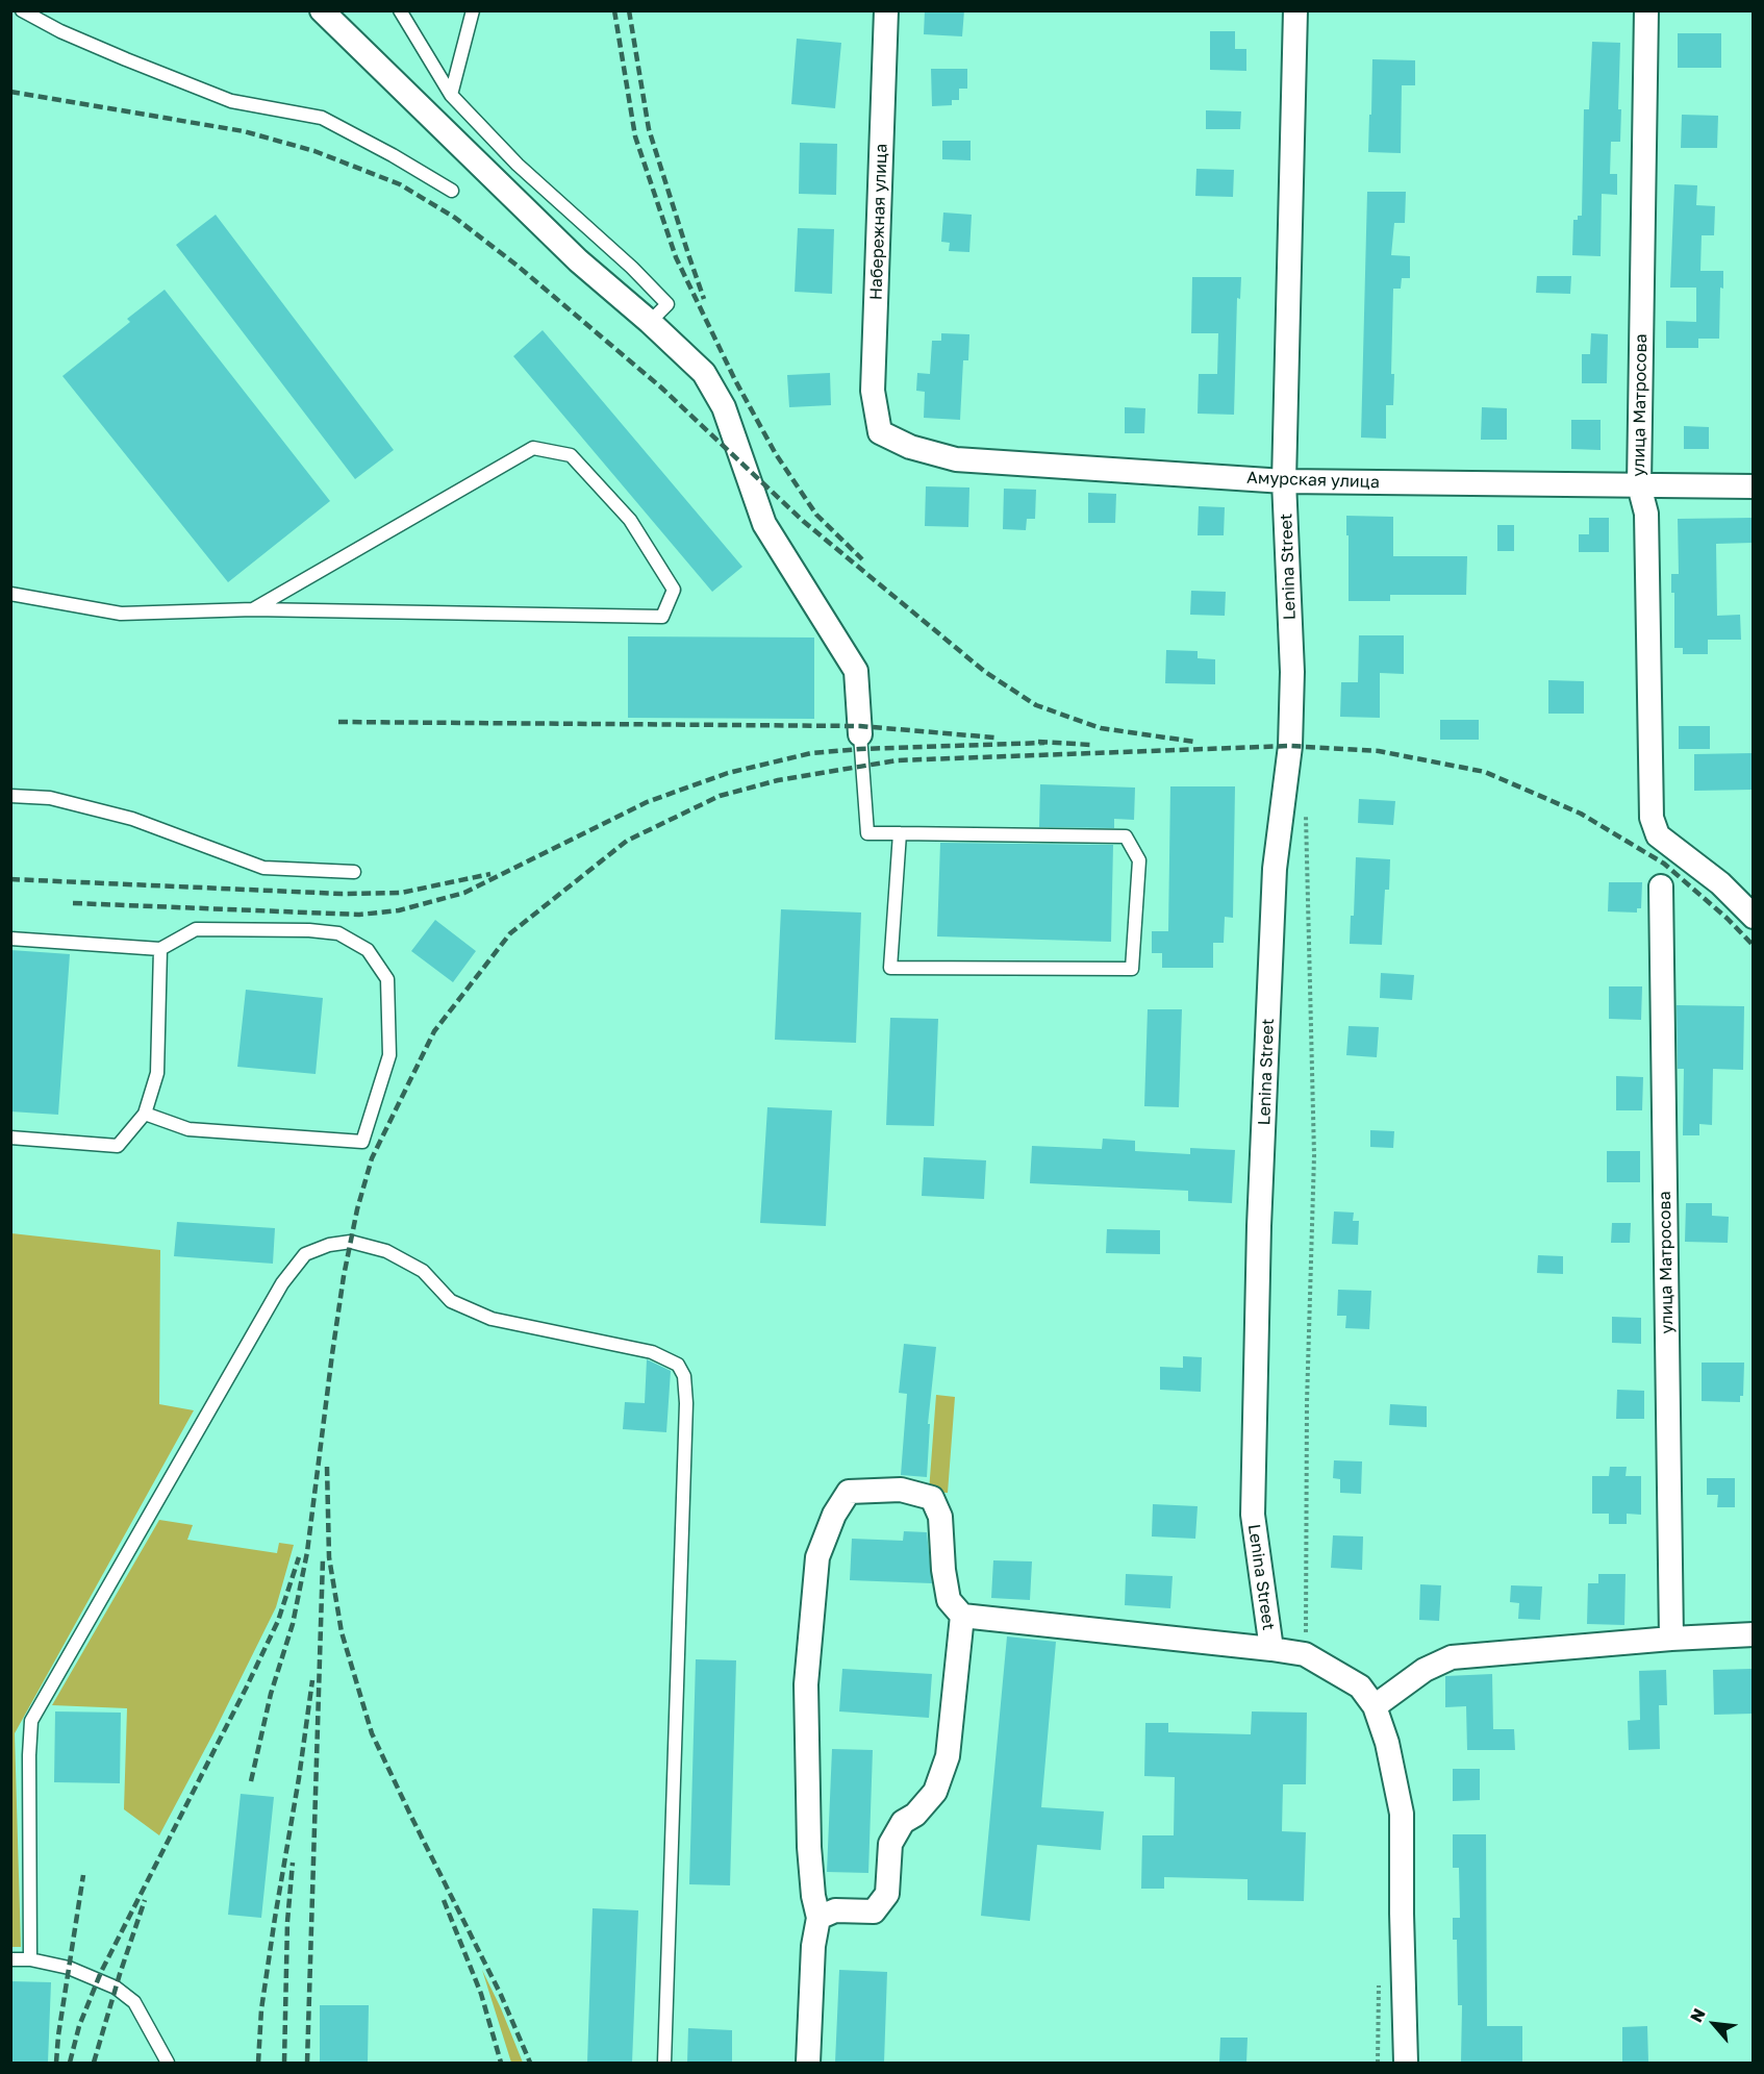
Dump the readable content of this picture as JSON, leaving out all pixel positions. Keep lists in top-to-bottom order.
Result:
{
  "streets": {
    "street": [
      "Набережная улица",
      "улица Матросова",
      "Амурская улица",
      "Lenina Street"
    ]
  },
  "crossings": [
    ["Набережная улица", "Амурская улица"],
    ["улица Матросова", "Амурская улица"],
    ["Амурская улица", "Lenina Street"]
  ],
  "north": "top left"
}
